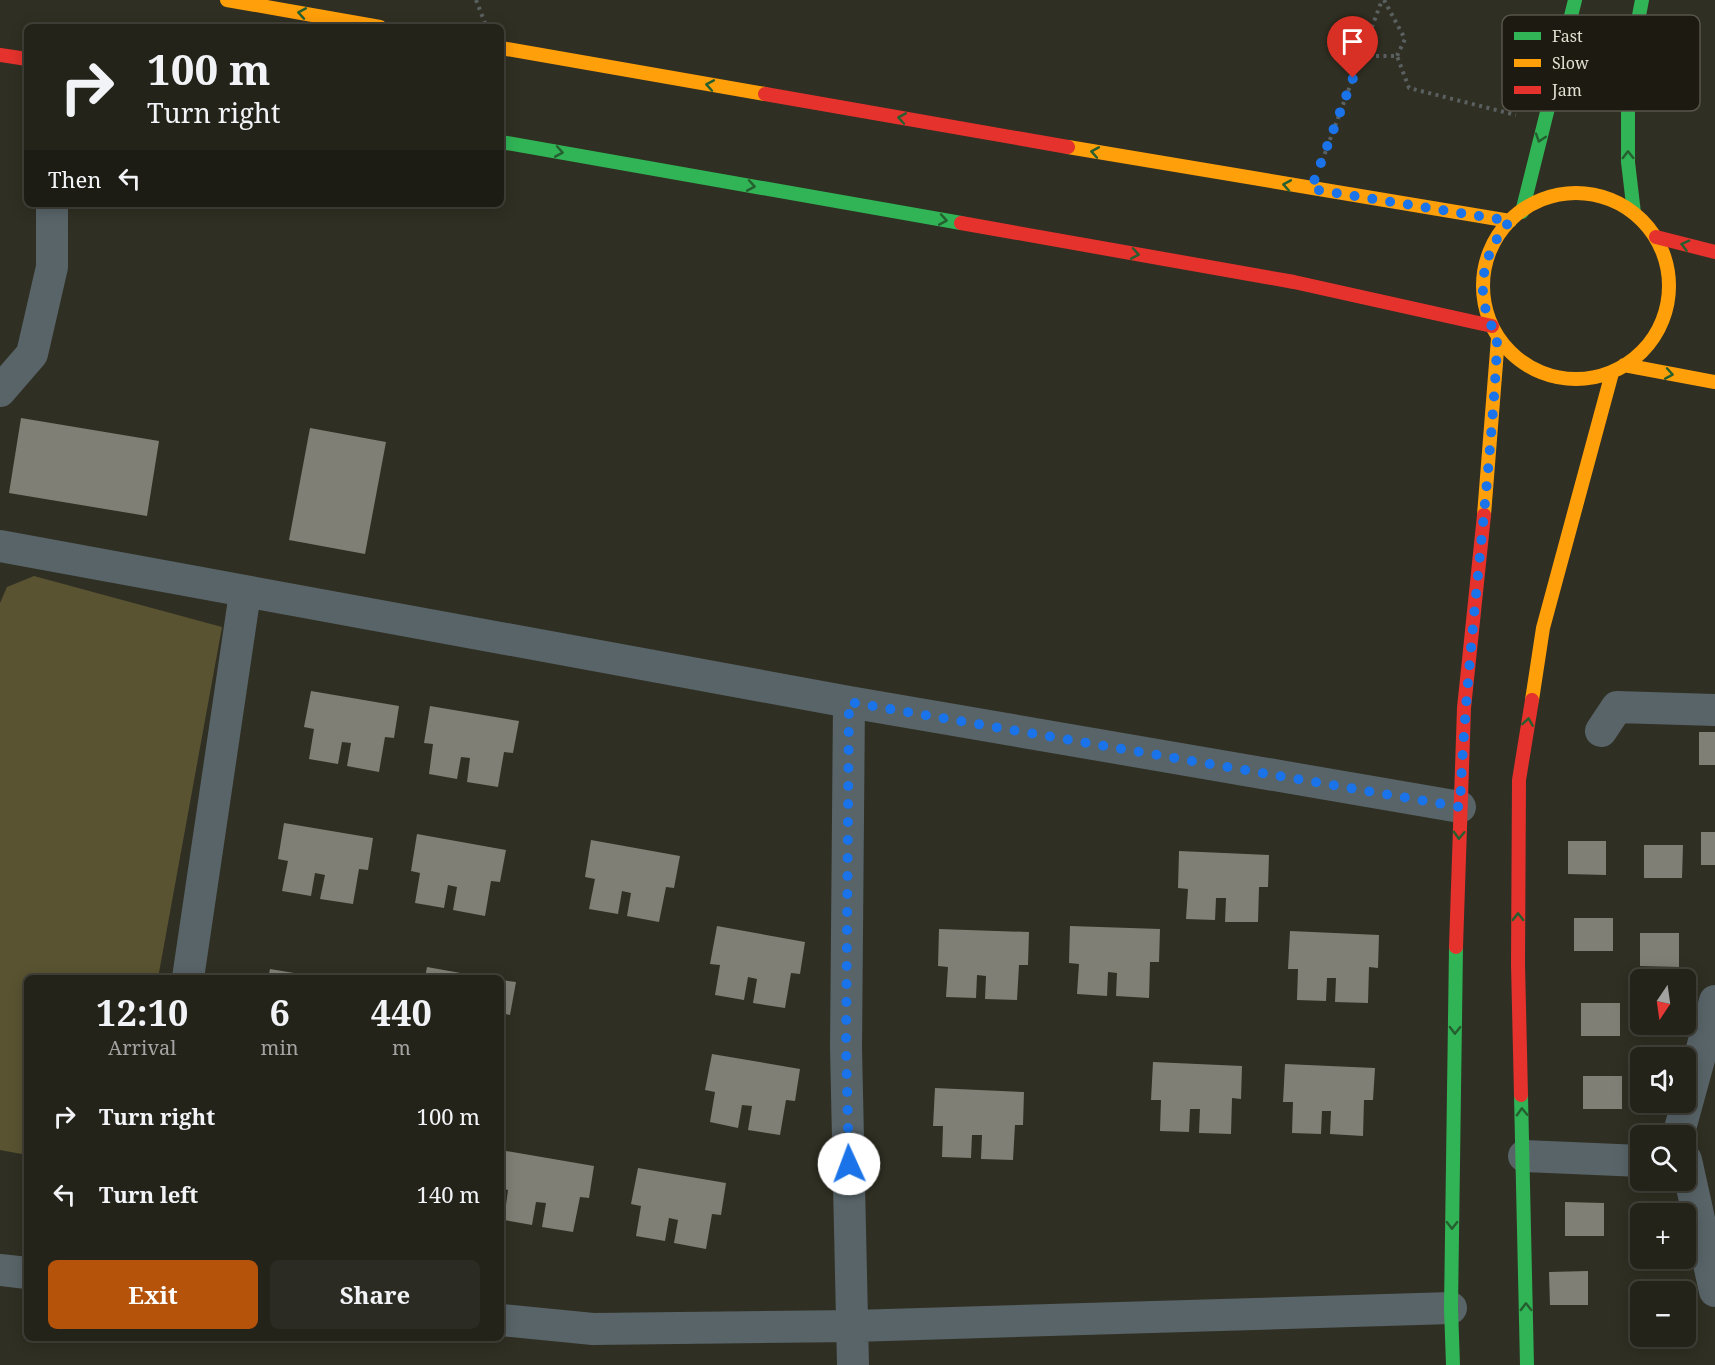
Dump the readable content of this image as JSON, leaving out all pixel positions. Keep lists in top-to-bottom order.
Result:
{
  "legend": ["Fast", "Slow", "Jam"],
  "north": "bottom",
  "page": {
    "turn": ["100 m", "Turn right"],
    "then": "Then",
    "map_buttons": ["+", "−"],
    "eta": [
      "12:10",
      "Arrival",
      "6",
      "min",
      "440",
      "m"
    ],
    "list": [
      {
        "name": "Turn right",
        "value": "100 m"
      },
      {
        "name": "Turn left",
        "value": "140 m"
      }
    ],
    "buttons": ["Exit", "Share"]
  }
}
